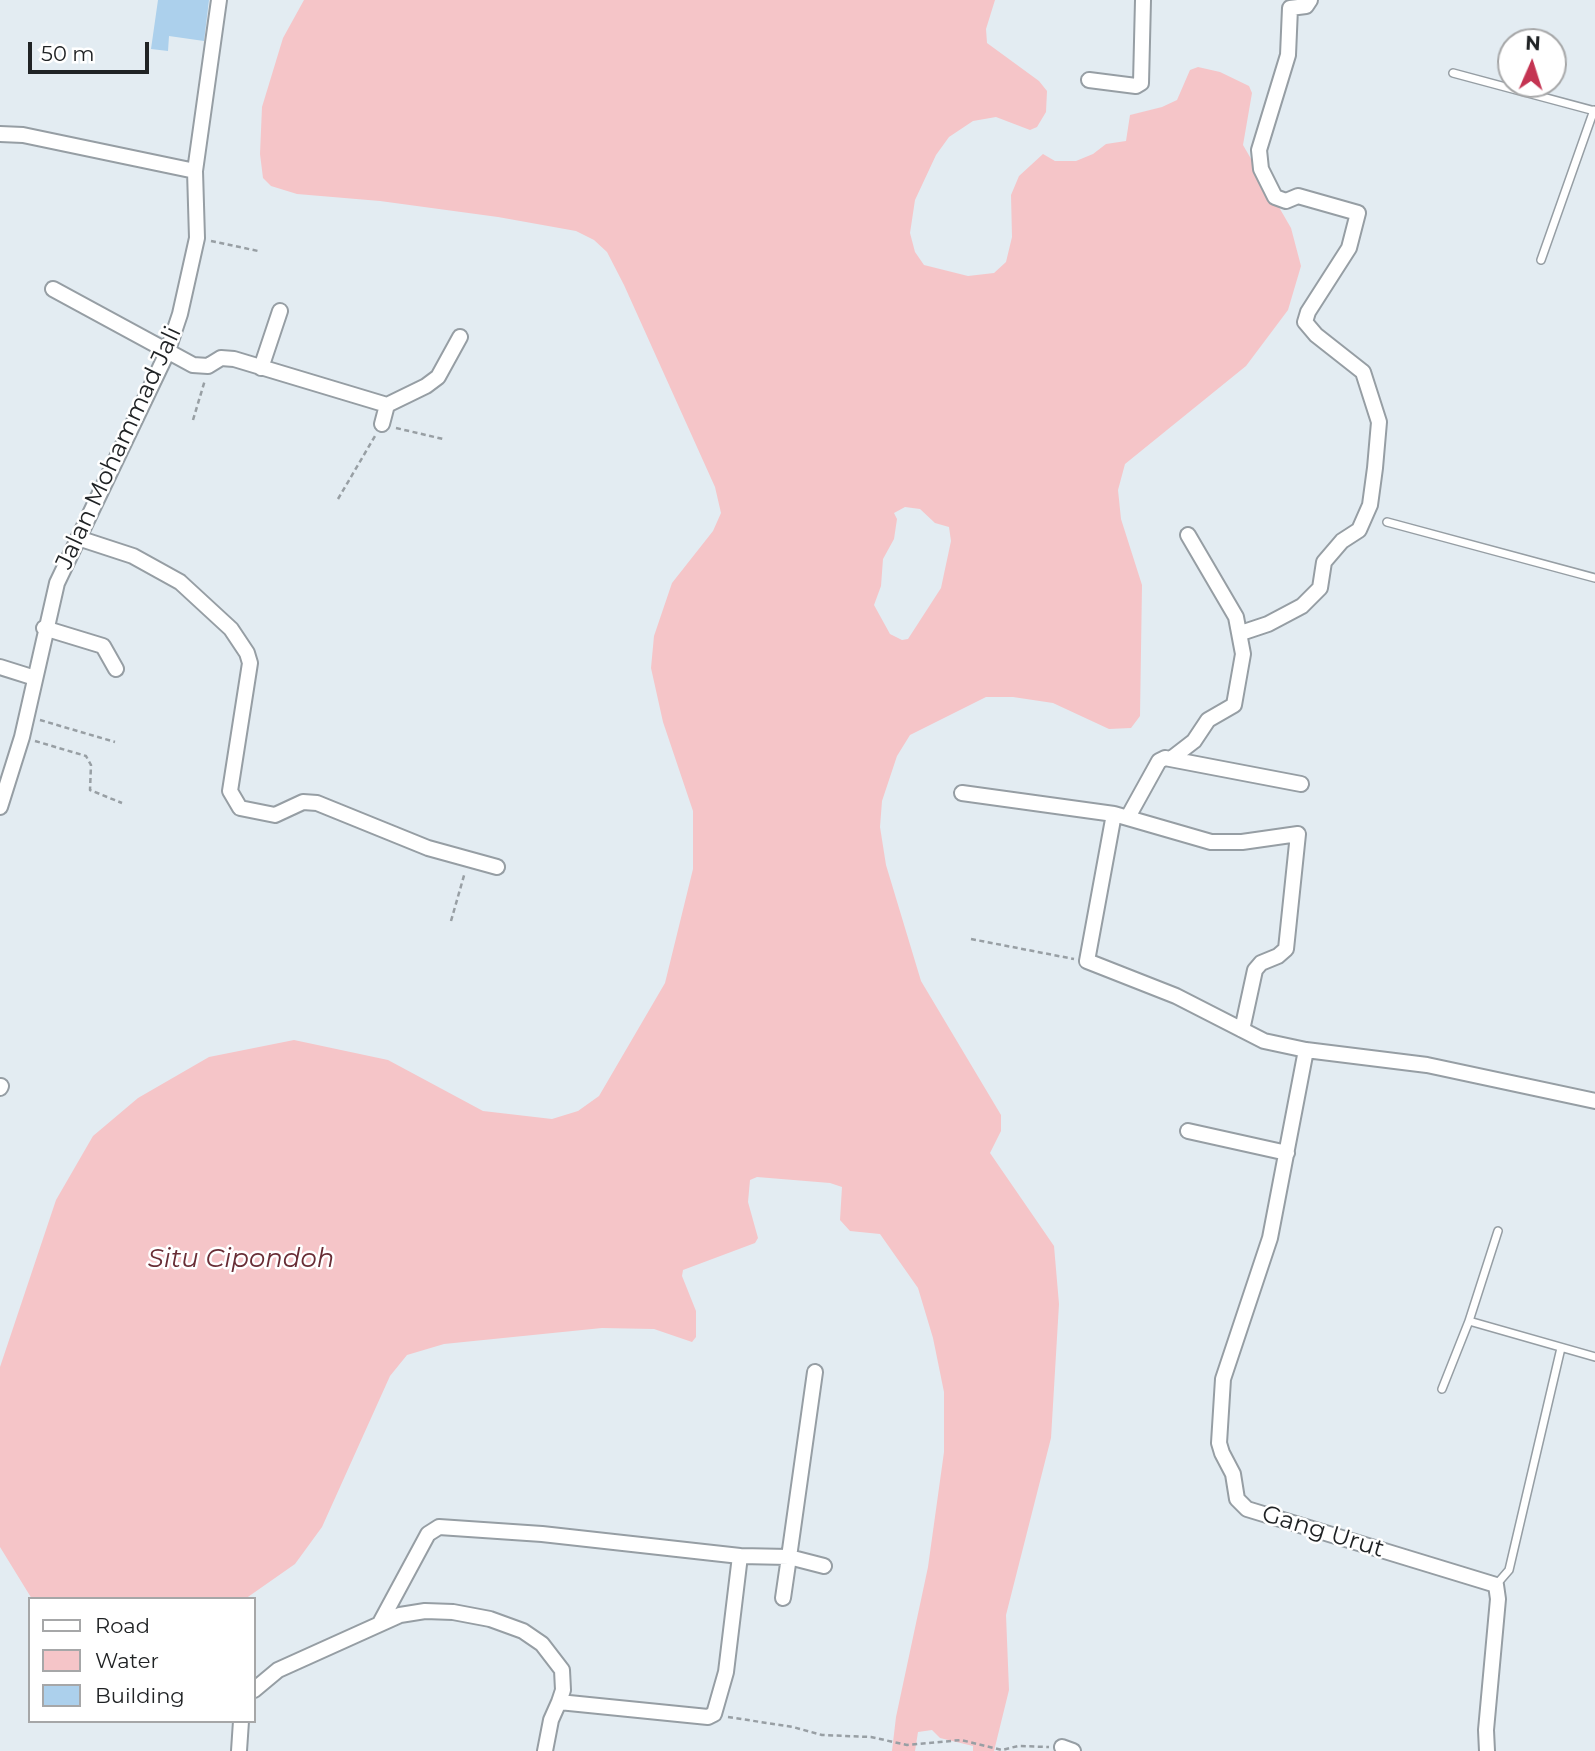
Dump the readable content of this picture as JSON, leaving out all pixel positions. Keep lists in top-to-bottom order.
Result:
{
  "streets": {
    "street": ["Jalan Mohammad Jali", "Gang Urut"]
  },
  "water": ["Situ Cipondoh"],
  "legend": ["Road", "Water", "Building"],
  "scale_bar": "50 m",
  "north": "top"
}
